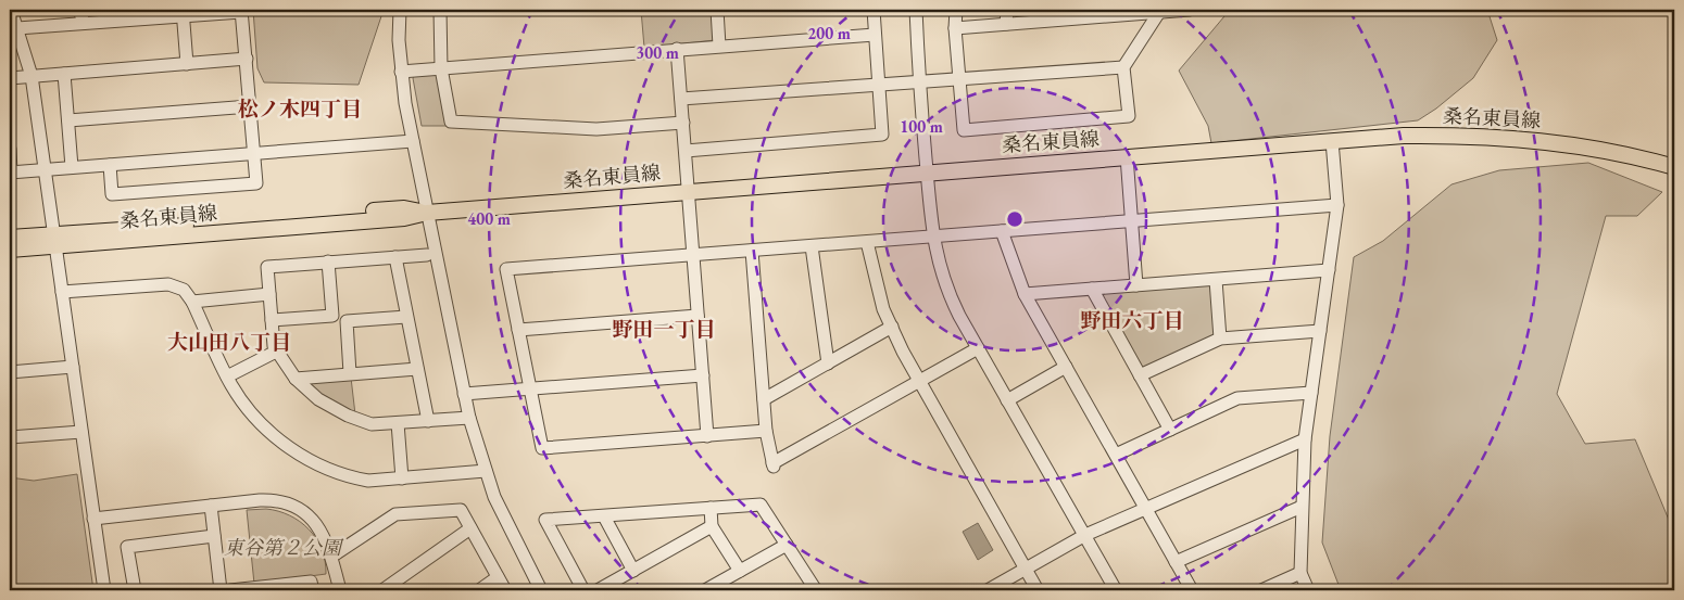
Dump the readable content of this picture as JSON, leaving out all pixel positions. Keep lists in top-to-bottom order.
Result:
{
  "streets": {
    "main road": ["桑名東員線"]
  },
  "districts": [
    "松ノ木四丁目",
    "野田六丁目",
    "野田一丁目",
    "大山田八丁目"
  ],
  "parks": ["東谷第２公園"],
  "rings": [
    "200 m",
    "300 m",
    "100 m",
    "400 m"
  ]
}
